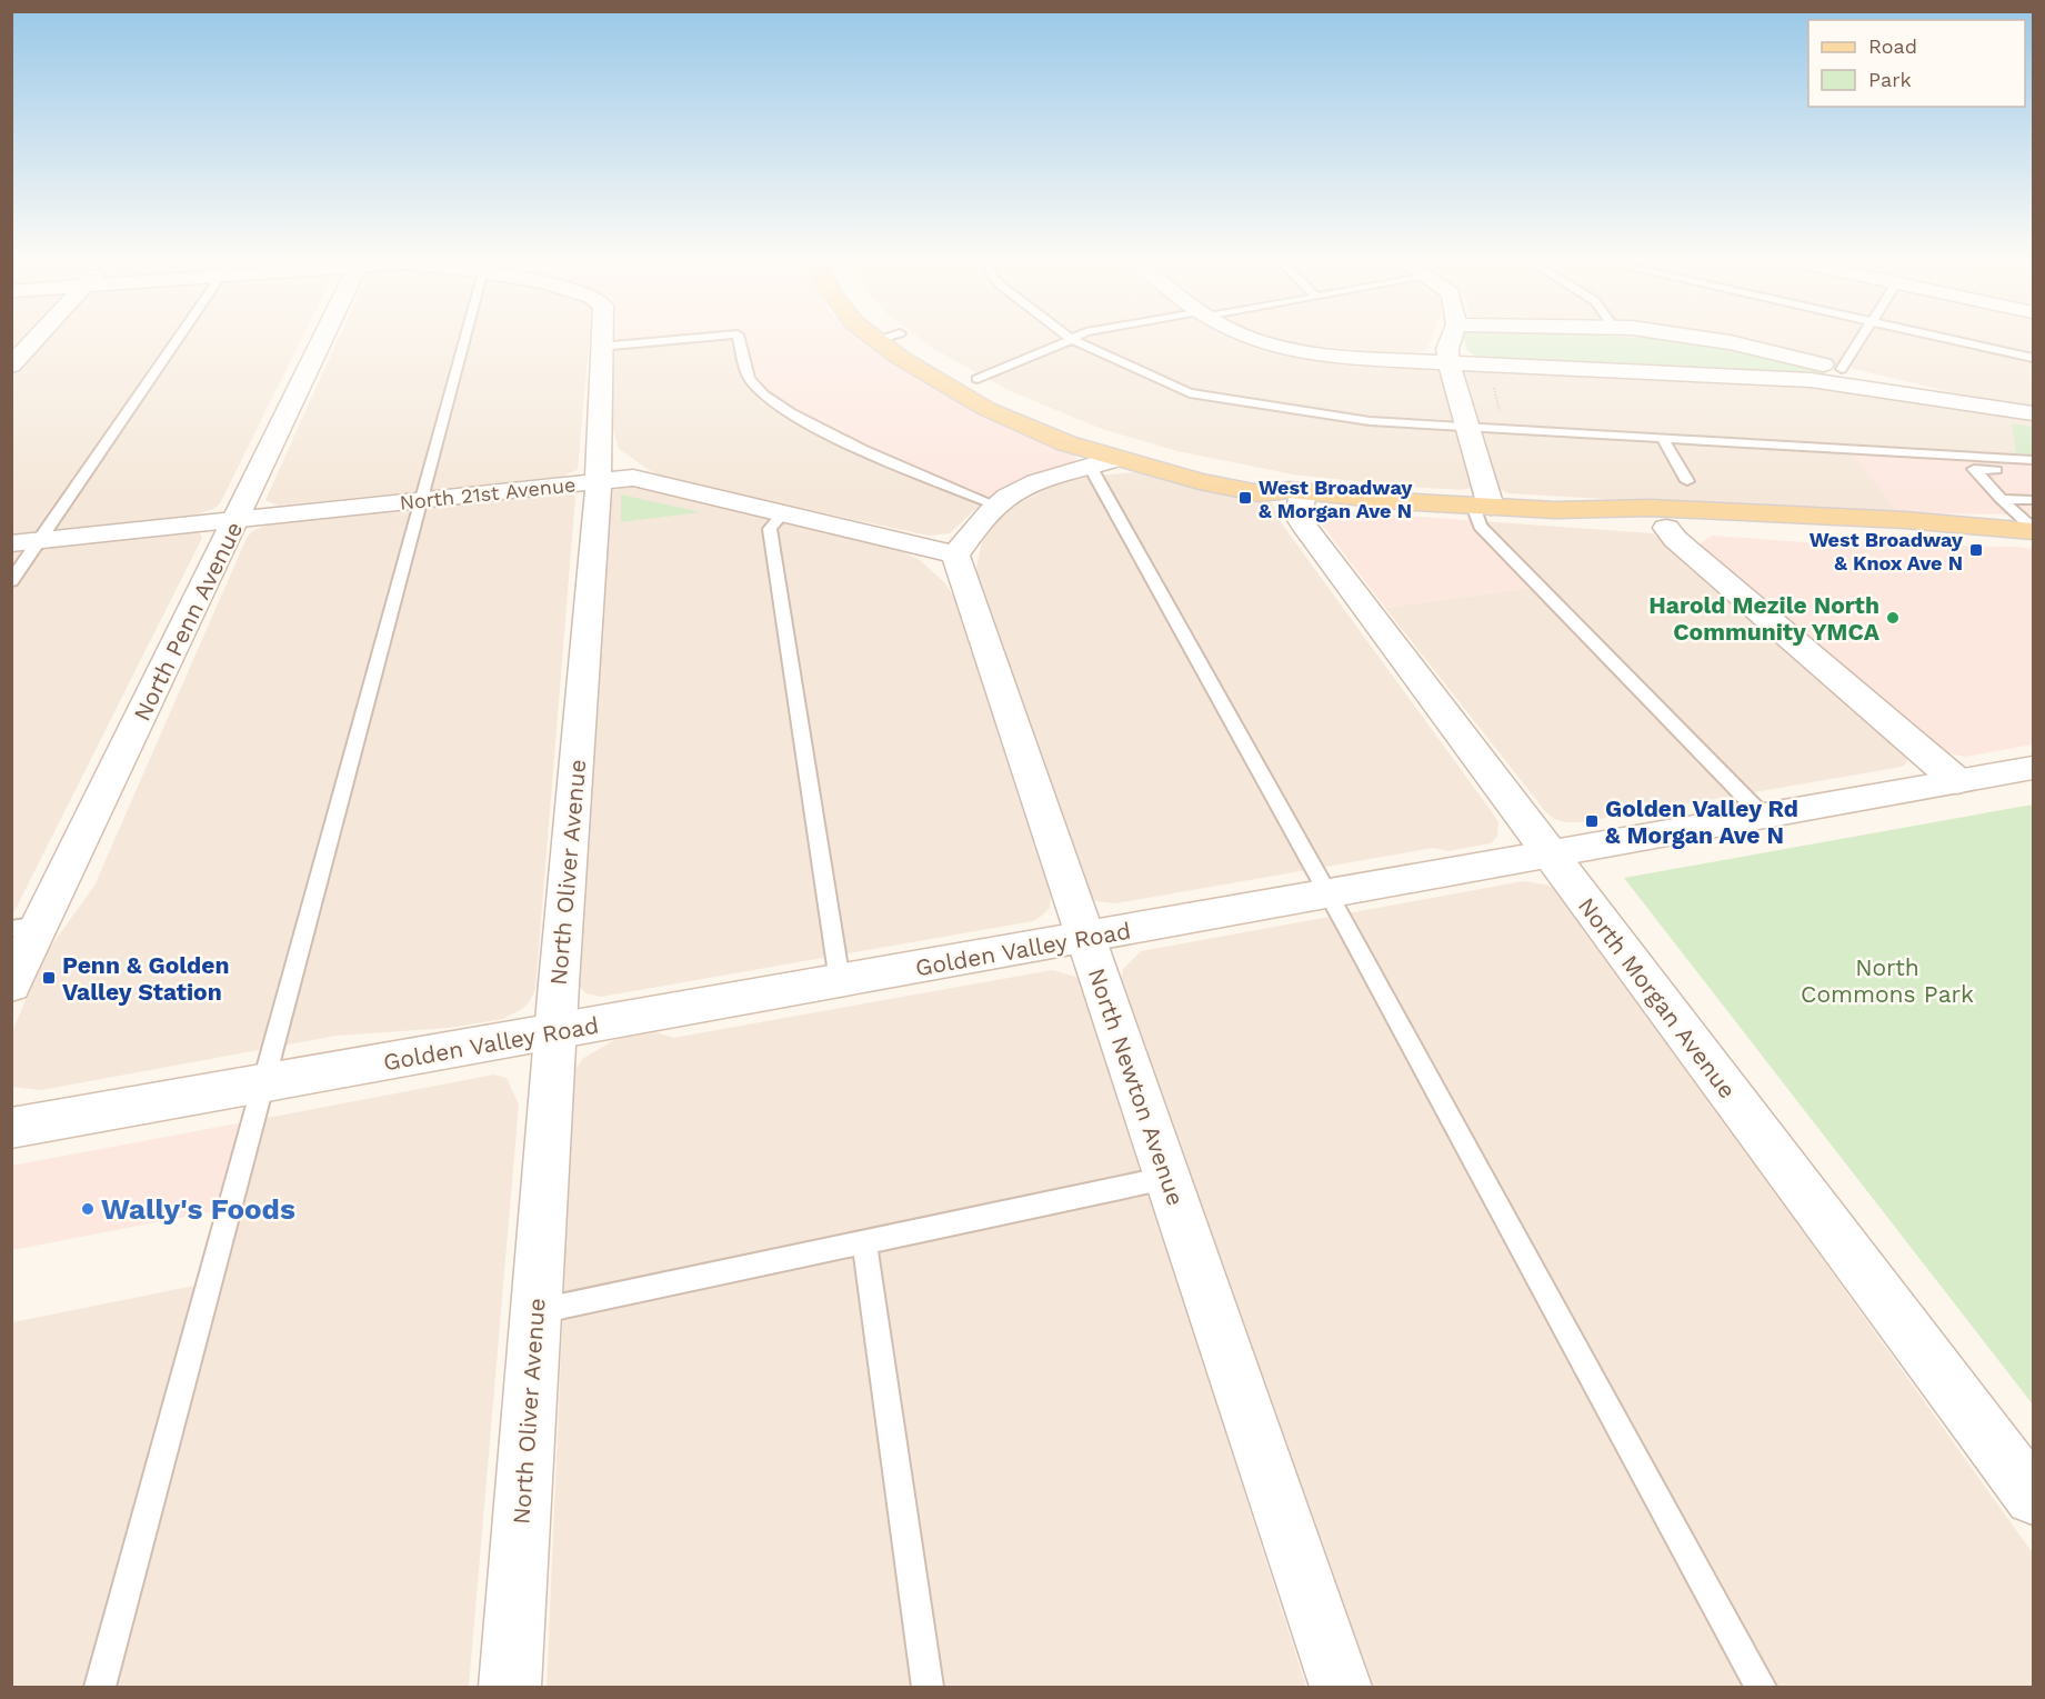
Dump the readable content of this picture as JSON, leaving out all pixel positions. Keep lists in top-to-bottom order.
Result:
{
  "streets": {
    "street": [
      "North 21st Avenue",
      "North Penn Avenue",
      "North Oliver Avenue",
      "Golden Valley Road",
      "North Morgan Avenue",
      "North Newton Avenue"
    ]
  },
  "crossings": [
    ["North 21st Avenue", "North Penn Avenue"],
    ["North 21st Avenue", "North Oliver Avenue"],
    ["North 21st Avenue", "North Newton Avenue"],
    ["North Oliver Avenue", "Golden Valley Road"],
    ["Golden Valley Road", "North Morgan Avenue"],
    ["Golden Valley Road", "North Newton Avenue"]
  ],
  "parks": ["North Commons Park"],
  "places": {
    "transit": [
      "West Broadway & Morgan Ave N",
      "West Broadway & Knox Ave N",
      "Golden Valley Rd & Morgan Ave N",
      "Penn & Golden Valley Station"
    ],
    "other": ["Harold Mezile North Community YMCA", "Wally's Foods"]
  },
  "legend": ["Road", "Park"]
}
